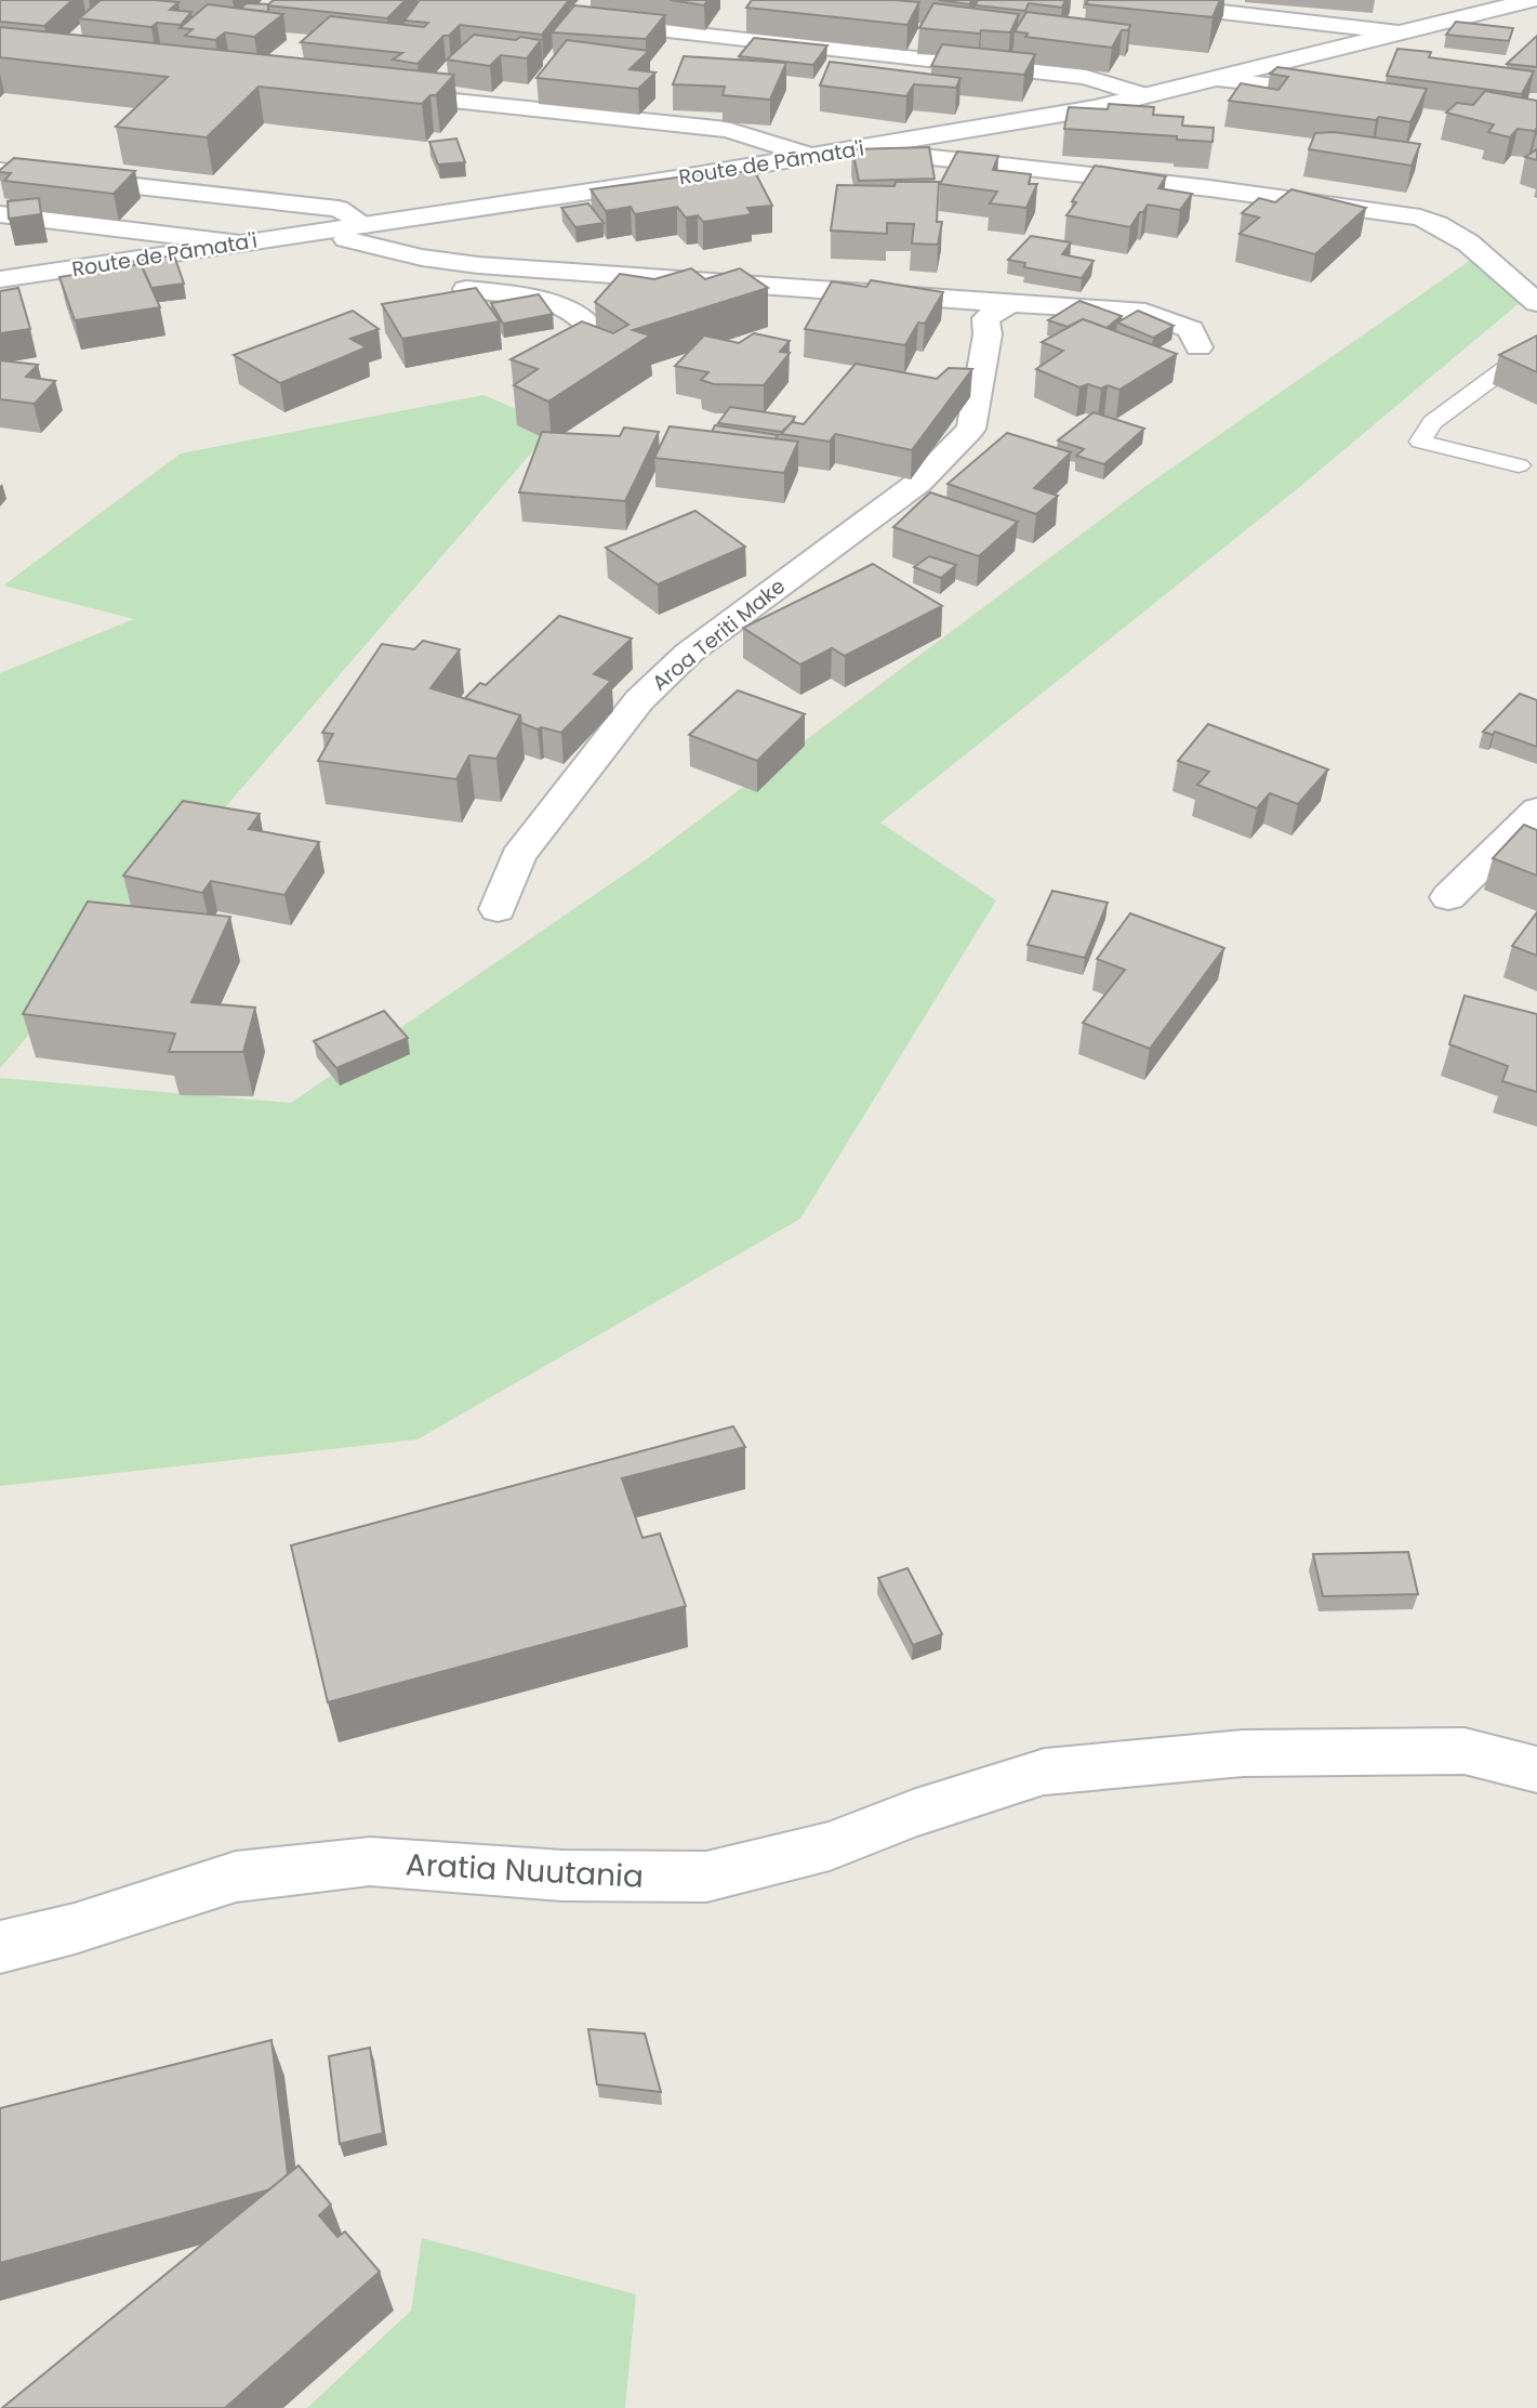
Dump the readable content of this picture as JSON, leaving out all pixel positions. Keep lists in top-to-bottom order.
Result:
{
  "streets": {
    "street": ["Route de Pāmata'i", "Aroa Teriti Make", "Aratia Nuutania"]
  }
}
